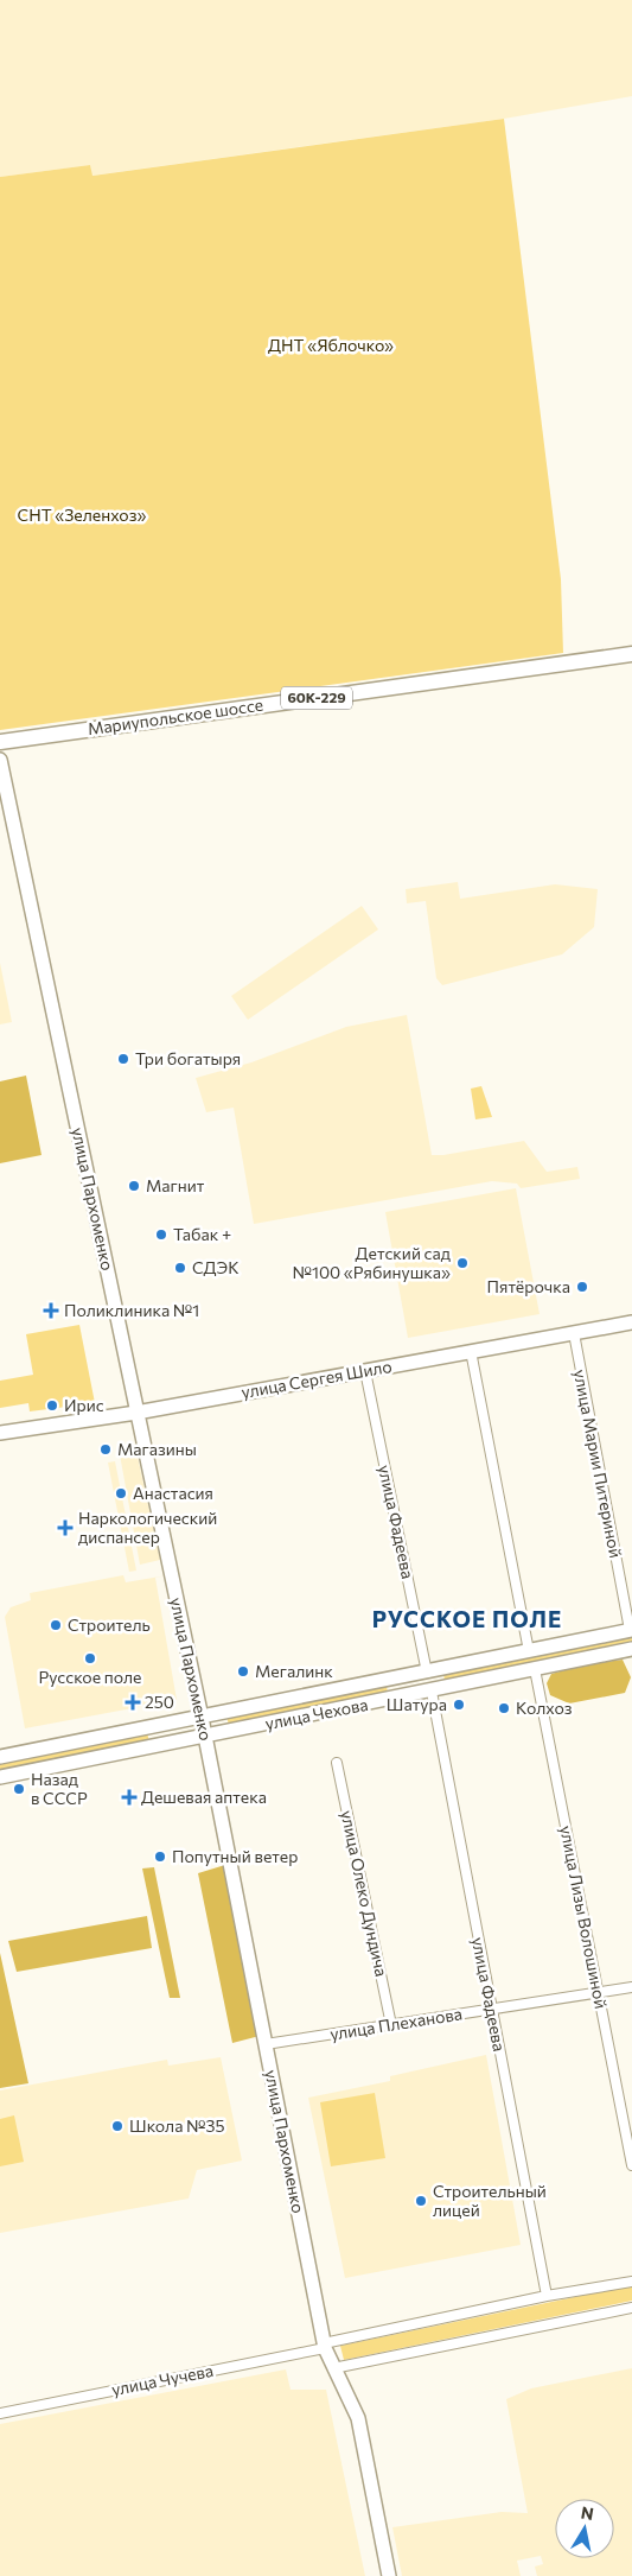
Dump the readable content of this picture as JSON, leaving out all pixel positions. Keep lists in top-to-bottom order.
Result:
{
  "streets": {
    "main road": ["60К-229", "Мариупольское шоссе"],
    "street": [
      "улица Пархоменко",
      "улица Сергея Шило",
      "улица Марии Питериной",
      "улица Фадеева",
      "улица Чехова",
      "улица Олеко Дундича",
      "улица Лизы Волошиной",
      "улица Плеханова",
      "улица Чучева"
    ]
  },
  "crossings": [
    ["улица Пархоменко", "улица Сергея Шило"],
    ["улица Пархоменко", "улица Чехова"],
    ["улица Пархоменко", "улица Плеханова"],
    ["улица Пархоменко", "улица Чучева"],
    ["улица Сергея Шило", "улица Марии Питериной"],
    ["улица Сергея Шило", "улица Фадеева"],
    ["улица Марии Питериной", "улица Чехова"],
    ["улица Фадеева", "улица Чехова"],
    ["улица Фадеева", "улица Плеханова"],
    ["улица Фадеева", "улица Чучева"],
    ["улица Чехова", "улица Лизы Волошиной"],
    ["улица Олеко Дундича", "улица Плеханова"],
    ["улица Лизы Волошиной", "улица Плеханова"]
  ],
  "districts": ["РУССКОЕ ПОЛЕ"],
  "parks": ["ДНТ «Яблочко»", "СНТ «Зеленхоз»"],
  "places": {
    "other": [
      "Три богатыря",
      "Магнит",
      "Табак +",
      "Детский сад №100 «Рябинушка»",
      "СДЭК",
      "Пятёрочка",
      "Ирис",
      "Магазины",
      "Анастасия",
      "Строитель",
      "Русское поле",
      "Мегалинк",
      "Шатура",
      "Колхоз",
      "Назад в СССР",
      "Попутный ветер",
      "Школа №35",
      "Строительный лицей"
    ],
    "health": [
      "Поликлиника №1",
      "Наркологический диспансер",
      "250",
      "Дешевая аптека"
    ]
  },
  "north": "top"
}
